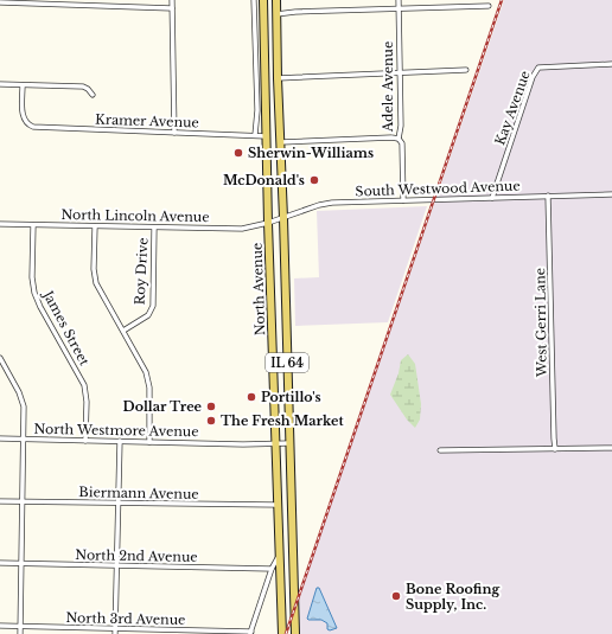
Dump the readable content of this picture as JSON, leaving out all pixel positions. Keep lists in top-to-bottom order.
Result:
{
  "streets": {
    "main road": ["North Avenue", "IL 64"],
    "street": [
      "Adele Avenue",
      "Kay Avenue",
      "Kramer Avenue",
      "South Westwood Avenue",
      "North Lincoln Avenue",
      "Roy Drive",
      "West Gerri Lane",
      "James Street",
      "North Westmore Avenue",
      "Biermann Avenue",
      "North 2nd Avenue",
      "North 3rd Avenue"
    ]
  },
  "crossings": [
    ["Adele Avenue", "South Westwood Avenue"],
    ["Kay Avenue", "South Westwood Avenue"],
    ["Kramer Avenue", "North Avenue"],
    ["South Westwood Avenue", "North Lincoln Avenue"],
    ["South Westwood Avenue", "North Avenue"],
    ["South Westwood Avenue", "West Gerri Lane"],
    ["North Lincoln Avenue", "Roy Drive"],
    ["North Lincoln Avenue", "North Avenue"],
    ["North Lincoln Avenue", "James Street"],
    ["North Avenue", "North Westmore Avenue"],
    ["North Avenue", "Biermann Avenue"],
    ["James Street", "North Westmore Avenue"]
  ],
  "places": [
    "Sherwin-Williams",
    "McDonald's",
    "Portillo's",
    "Dollar Tree",
    "The Fresh Market",
    "Bone Roofing Supply, Inc."
  ]
}
